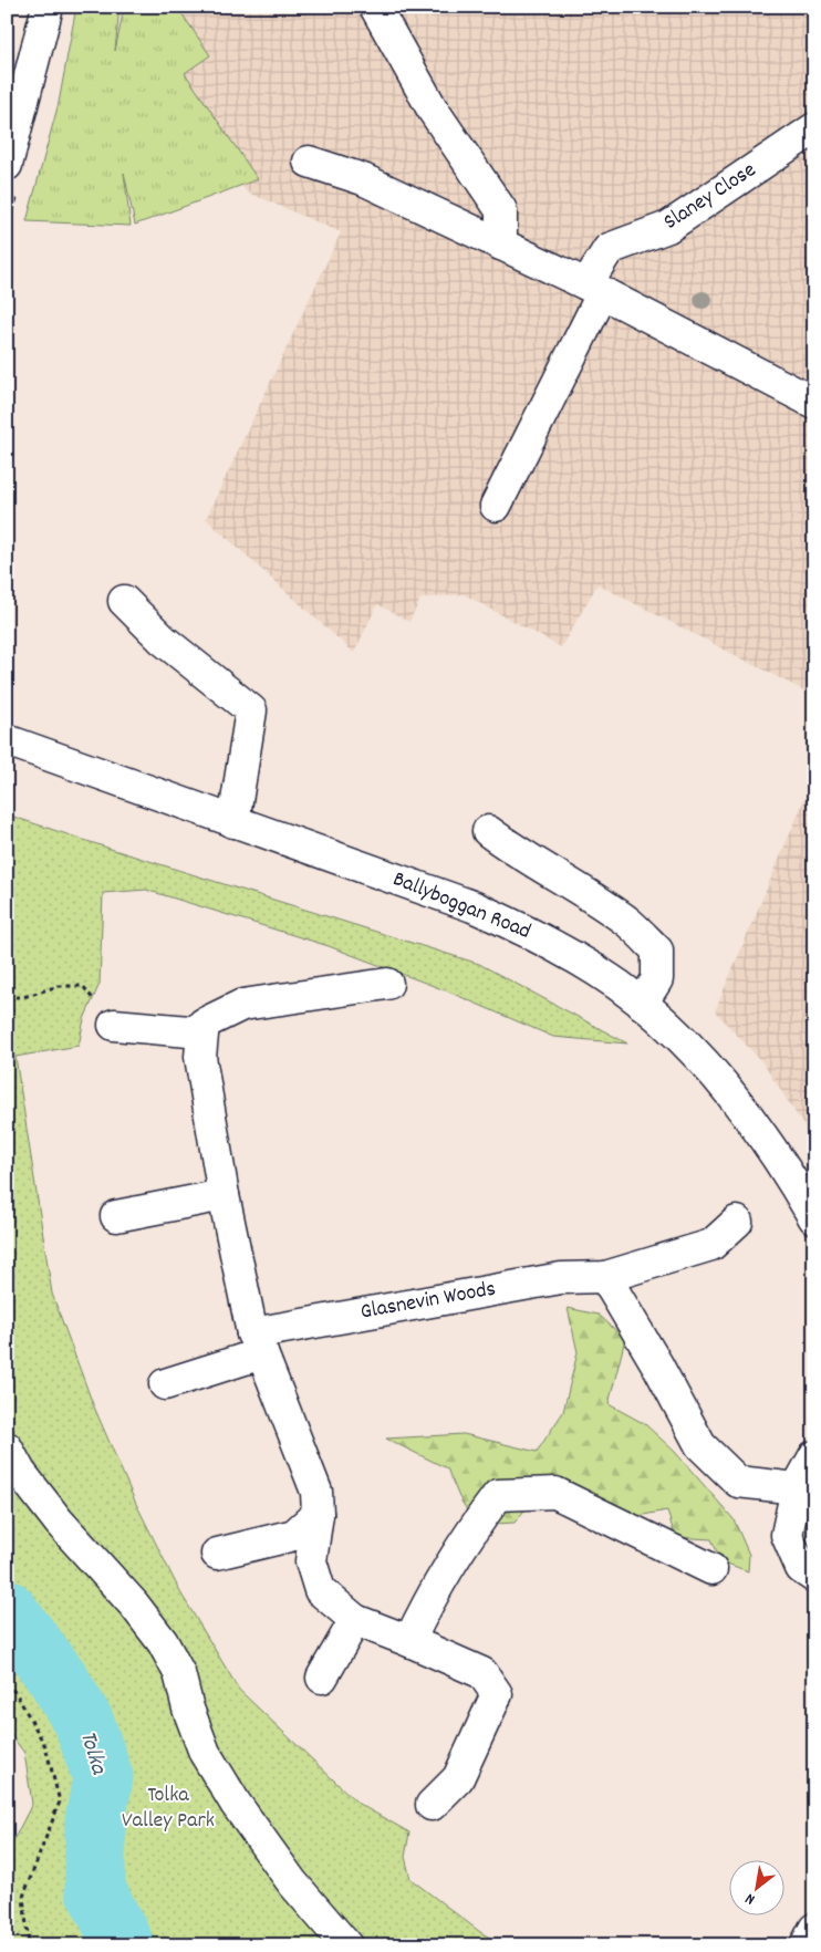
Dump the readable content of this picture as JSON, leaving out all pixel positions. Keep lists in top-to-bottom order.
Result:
{
  "streets": {
    "street": ["Slaney Close", "Ballyboggan Road", "Glasnevin Woods"]
  },
  "water": ["Tolka"],
  "parks": ["Tolka Valley Park"],
  "north": "bottom left"
}
